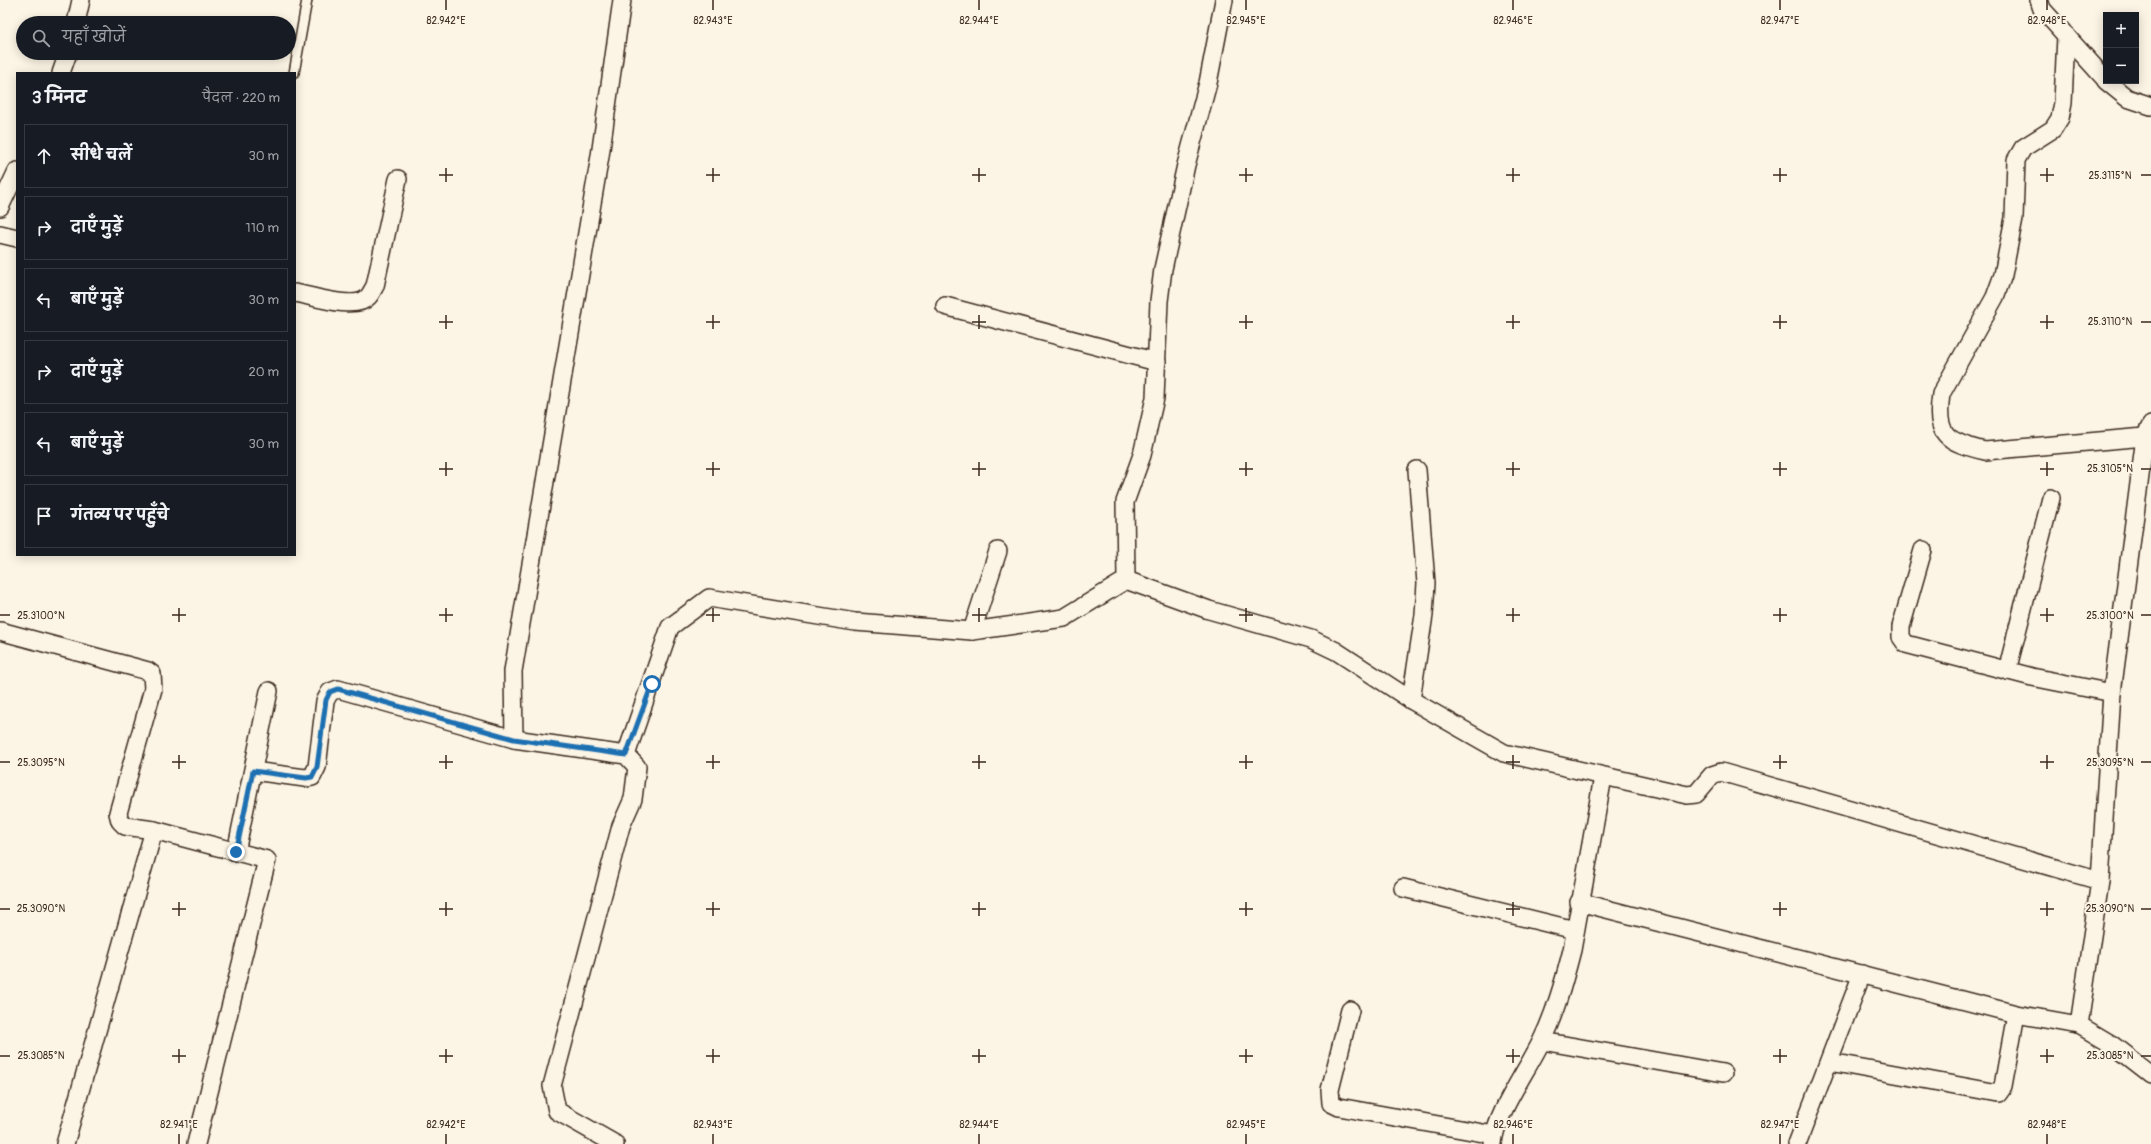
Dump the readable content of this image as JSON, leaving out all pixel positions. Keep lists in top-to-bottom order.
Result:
{
  "page": {
    "map_buttons": ["+", "−"],
    "search": "यहाँ खोजें",
    "heading": ["3 मिनट", "पैदल · 220 m"],
    "list": [
      ["सीधे चलें", "30 m"],
      ["दाएँ मुड़ें", "110 m"],
      ["बाएँ मुड़ें", "30 m"],
      ["दाएँ मुड़ें", "20 m"],
      ["बाएँ मुड़ें", "30 m"],
      "गंतव्य पर पहुँचे"
    ]
  },
  "coordinates": [
    "82.942°E",
    "82.943°E",
    "82.944°E",
    "82.945°E",
    "82.946°E",
    "82.947°E",
    "82.948°E",
    "25.3115°N",
    "25.3110°N",
    "25.3105°N",
    "25.3100°N",
    "25.3095°N",
    "25.3090°N",
    "25.3085°N",
    "82.941°E"
  ]
}
